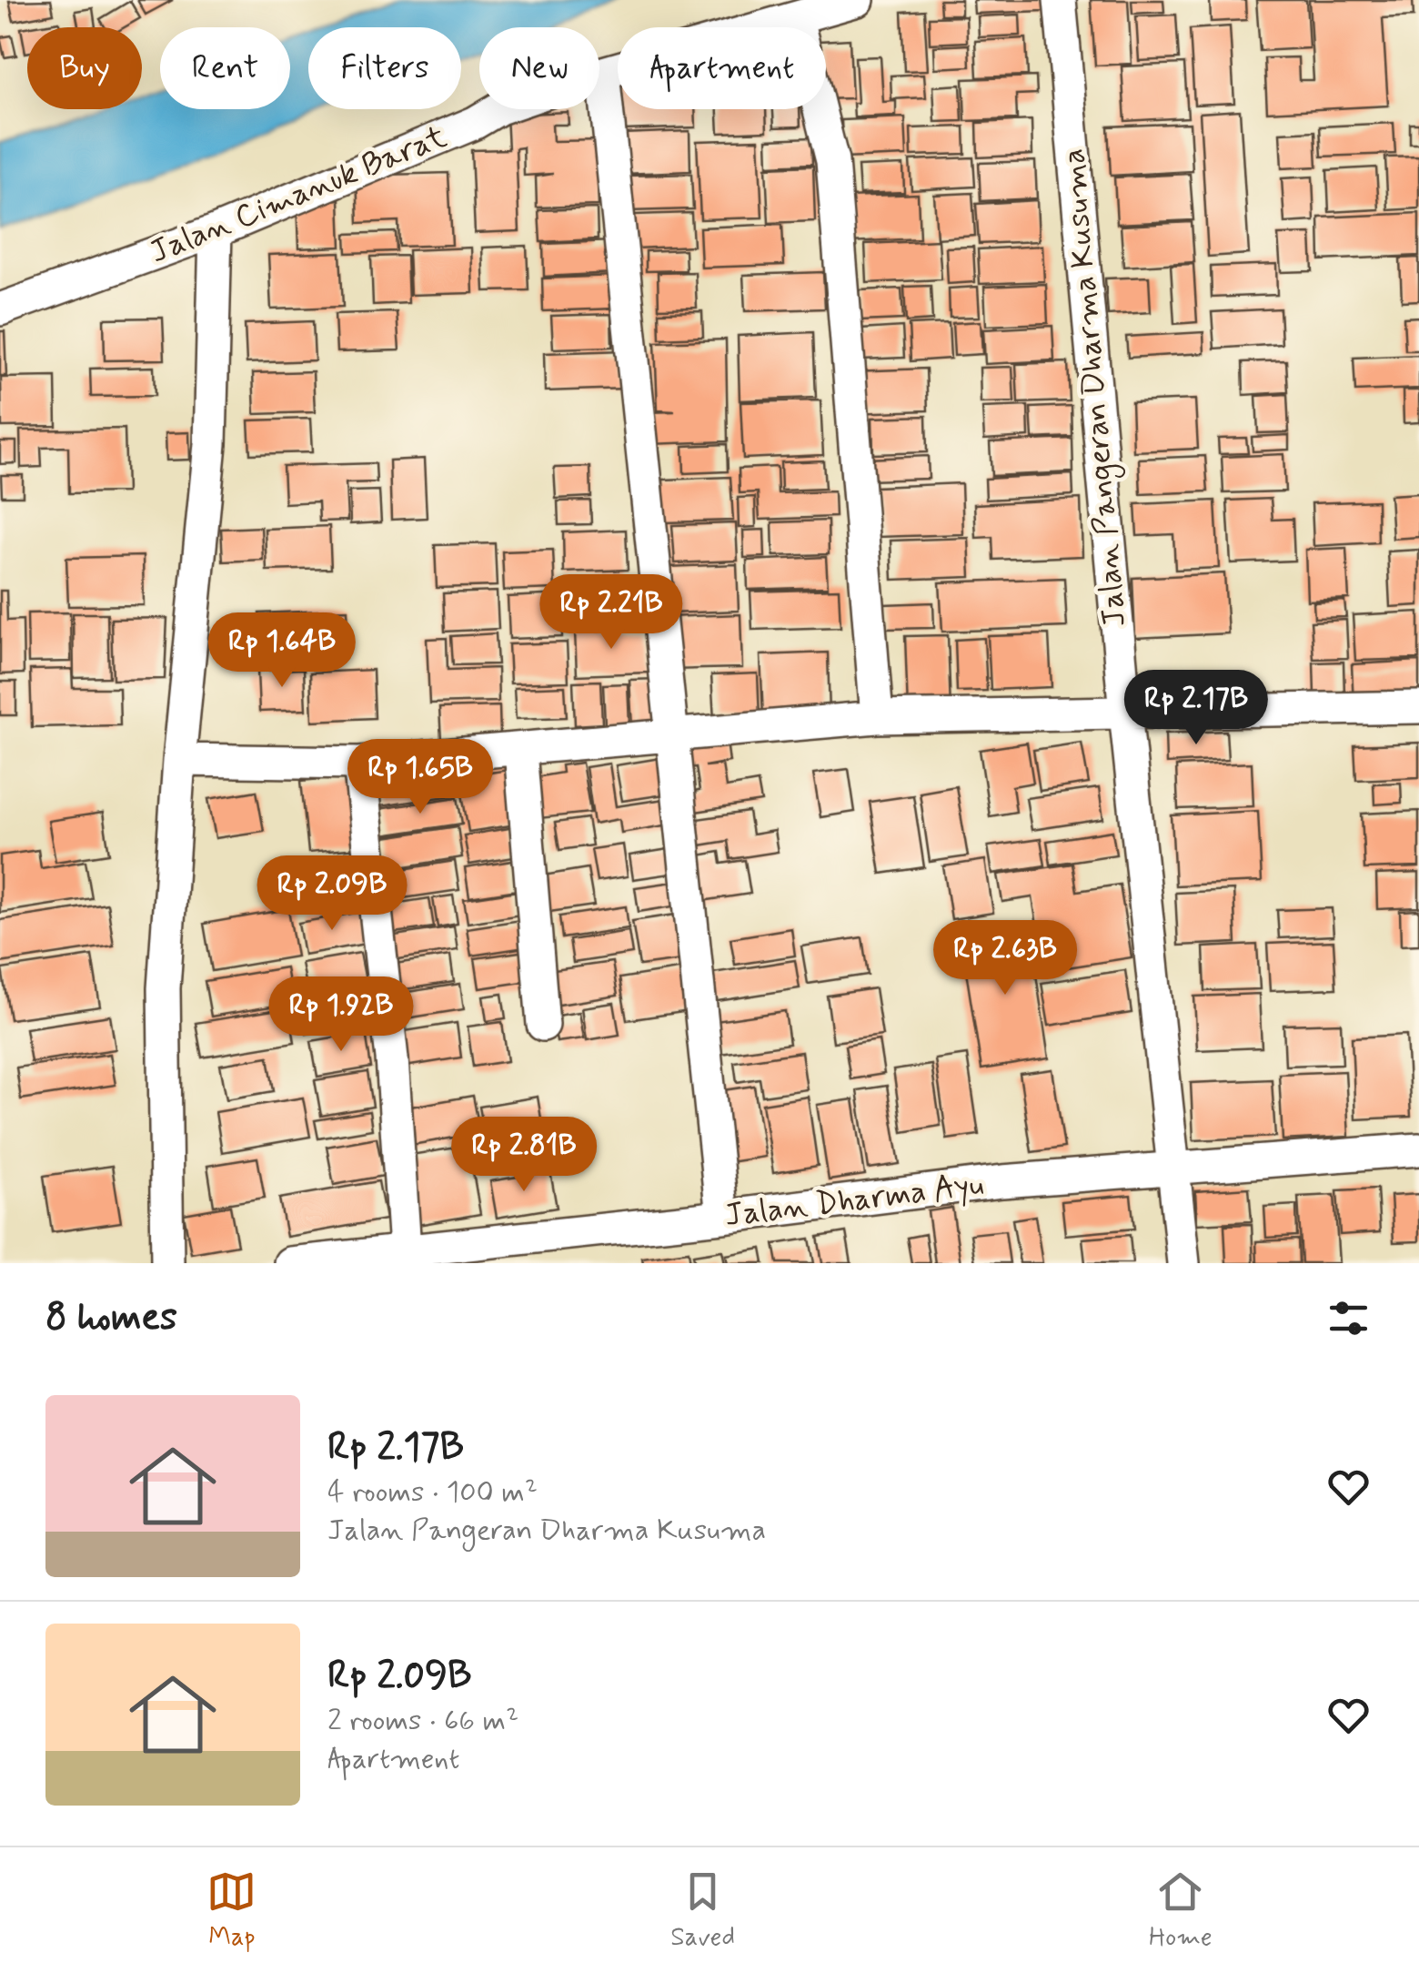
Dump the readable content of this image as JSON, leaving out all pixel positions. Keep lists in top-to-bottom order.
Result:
{
  "streets": {
    "street": ["Jalan Cimanuk Barat", "Jalan Pangeran Dharma Kusuma", "Jalan Dharma Ayu"]
  },
  "crossings": [
    ["Jalan Pangeran Dharma Kusuma", "Jalan Dharma Ayu"]
  ],
  "page": {
    "chip": [
      "Buy",
      "Rent",
      "Filters",
      "New",
      "Apartment"
    ],
    "price": [
      "Rp 2.21B",
      "Rp 1.64B",
      "Rp 2.17B",
      "Rp 1.65B",
      "Rp 2.09B",
      "Rp 2.63B",
      "Rp 1.92B",
      "Rp 2.81B"
    ],
    "heading": "8 homes",
    "list": [
      {
        "name": "Rp 2.17B",
        "note": "4 rooms · 100 m² · Jalan Pangeran Dharma Kusuma"
      },
      {
        "name": "Rp 2.09B",
        "note": "2 rooms · 66 m² · Apartment"
      }
    ],
    "tabs": ["Map", "Saved", "Home"]
  }
}
